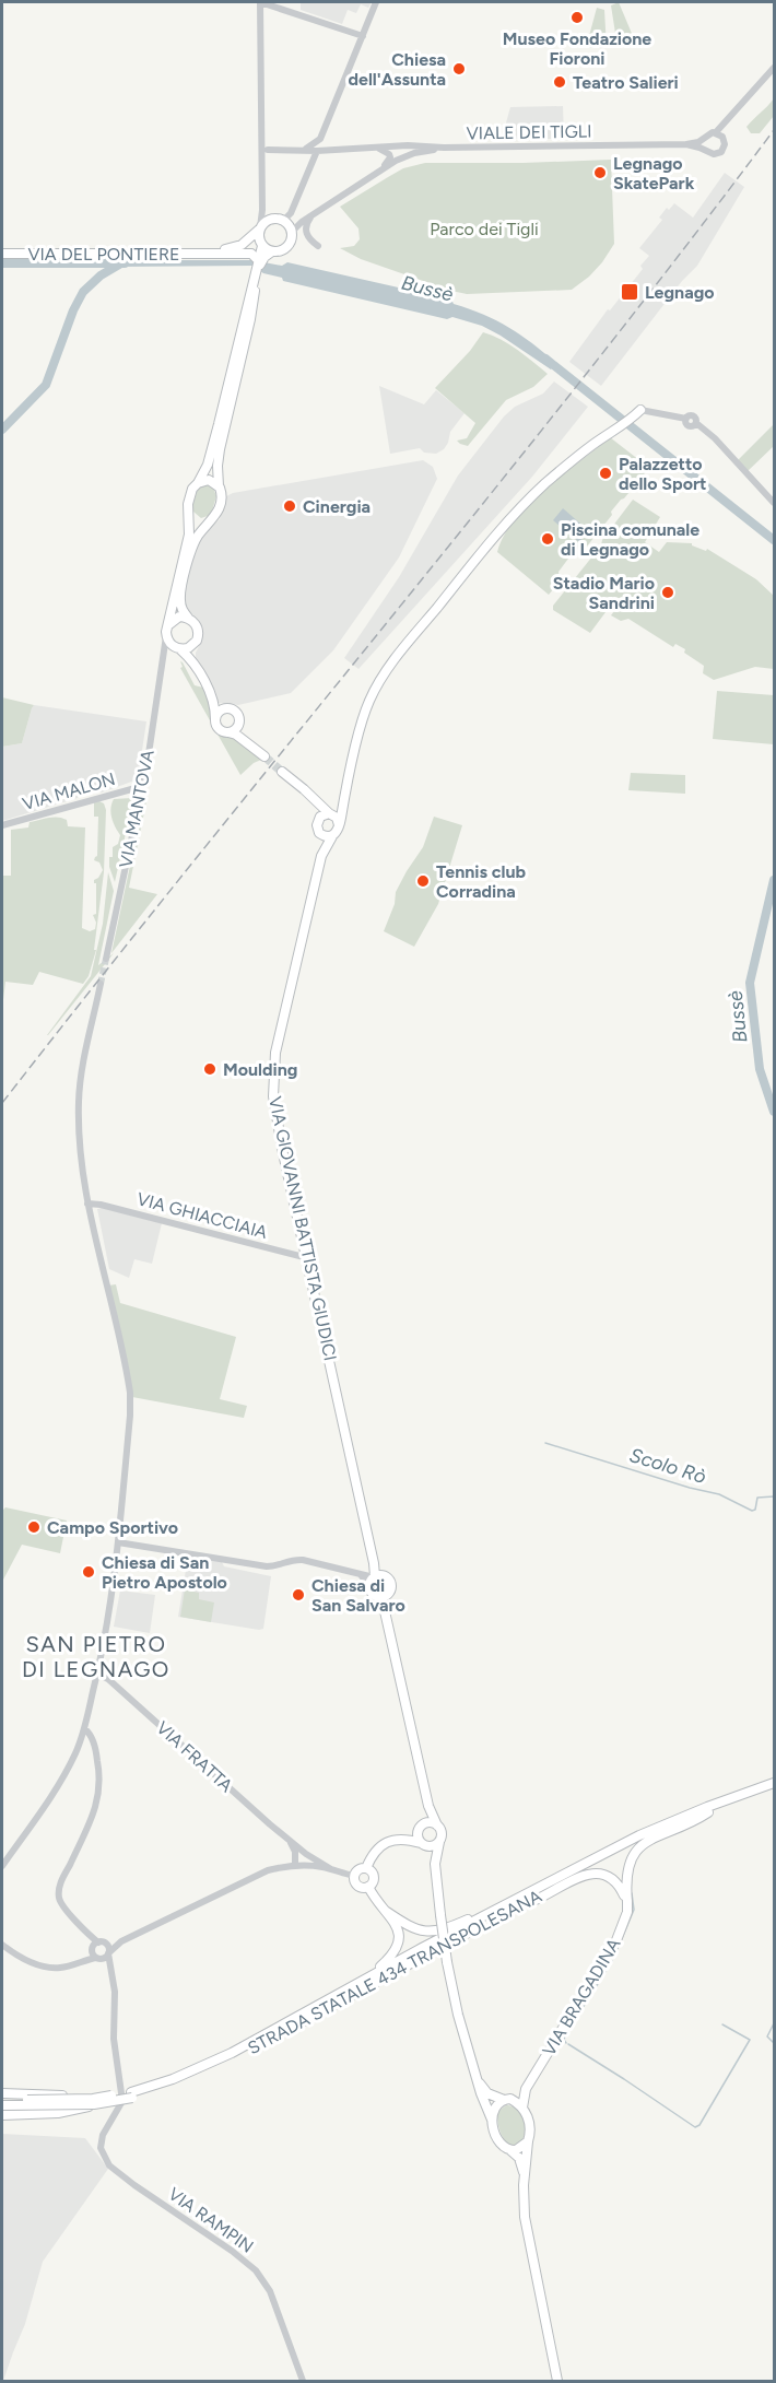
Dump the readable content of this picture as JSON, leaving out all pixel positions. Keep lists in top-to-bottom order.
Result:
{
  "streets": {
    "highway": ["STRADA STATALE 434 TRANSPOLESANA"],
    "main road": [
      "VIA DEL PONTIERE",
      "VIA MANTOVA",
      "VIA GIOVANNI BATTISTA GIUDICI",
      "VIA BRAGADINA"
    ],
    "street": [
      "VIALE DEI TIGLI",
      "VIA MALON",
      "VIA GHIACCIAIA",
      "VIA FRATTA",
      "VIA RAMPIN"
    ]
  },
  "crossings": [
    ["VIA DEL PONTIERE", "VIA MANTOVA"],
    ["VIA MALON", "VIA MANTOVA"],
    ["VIA GHIACCIAIA", "VIA GIOVANNI BATTISTA GIUDICI"]
  ],
  "districts": ["SAN PIETRO DI LEGNAGO"],
  "water": ["Bussè", "Scolo Rò"],
  "parks": ["Parco dei Tigli"],
  "places": {
    "other": [
      "Museo Fondazione Fioroni",
      "Chiesa dell'Assunta",
      "Teatro Salieri",
      "Legnago SkatePark",
      "Palazzetto dello Sport",
      "Cinergia",
      "Piscina comunale di Legnago",
      "Stadio Mario Sandrini",
      "Tennis club Corradina",
      "Moulding",
      "Campo Sportivo",
      "Chiesa di San Pietro Apostolo",
      "Chiesa di San Salvaro"
    ],
    "transit": ["Legnago"]
  }
}
